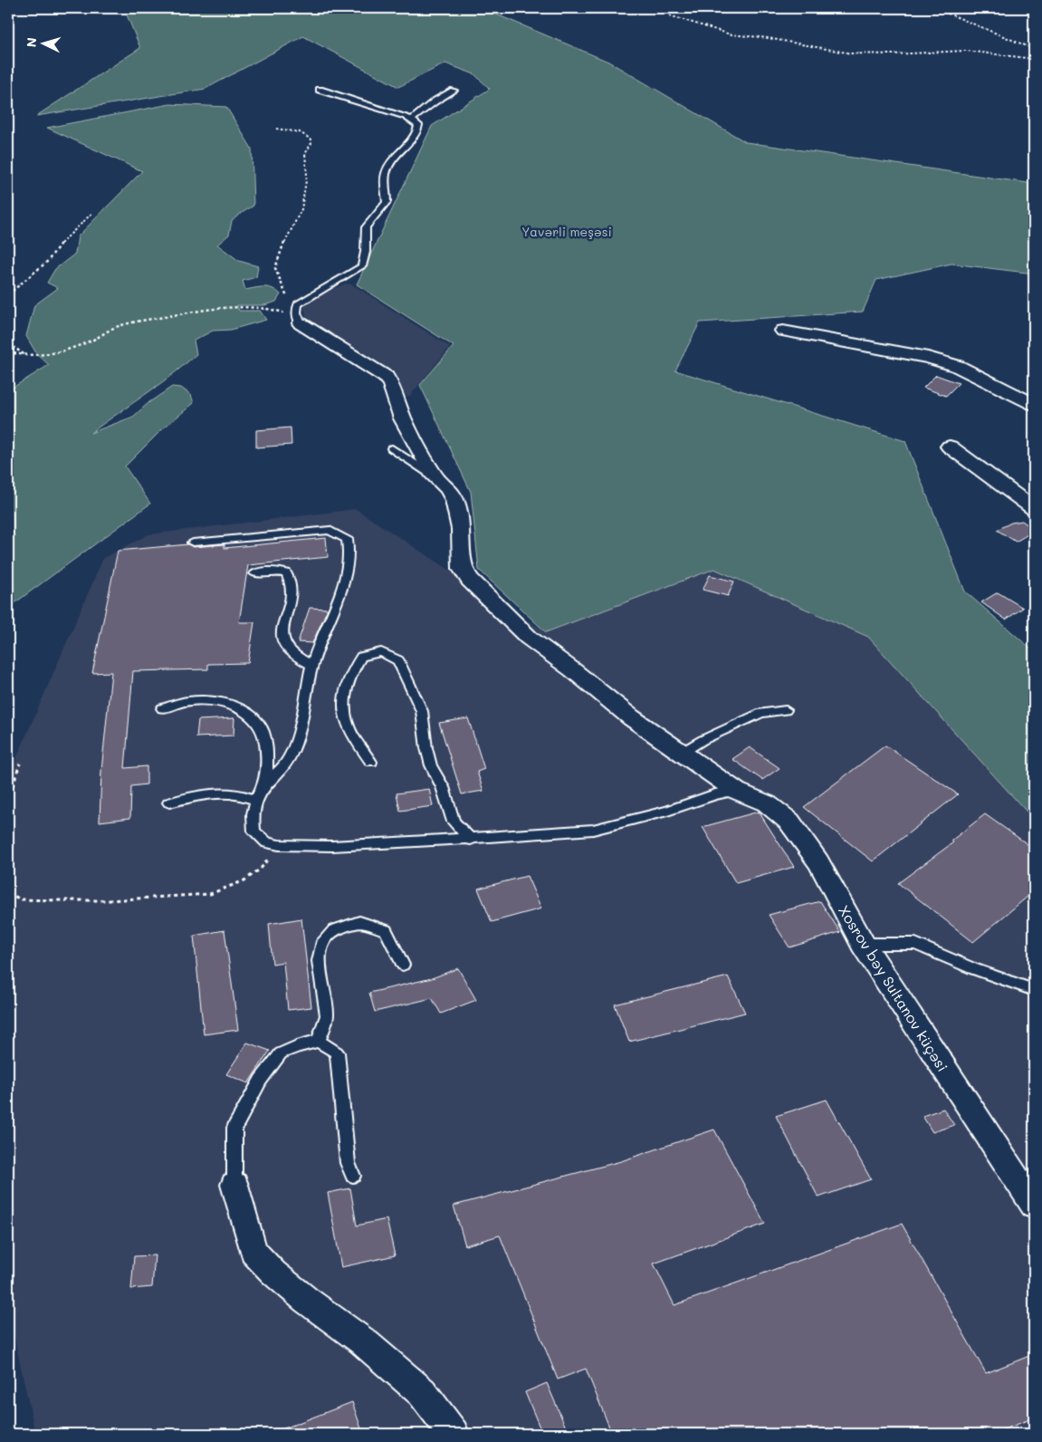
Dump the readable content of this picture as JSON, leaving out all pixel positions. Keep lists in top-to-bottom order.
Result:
{
  "streets": {
    "street": ["Xosrov bəy Sultanov küçəsi"]
  },
  "parks": ["Yavərli meşəsi"],
  "north": "left"
}
